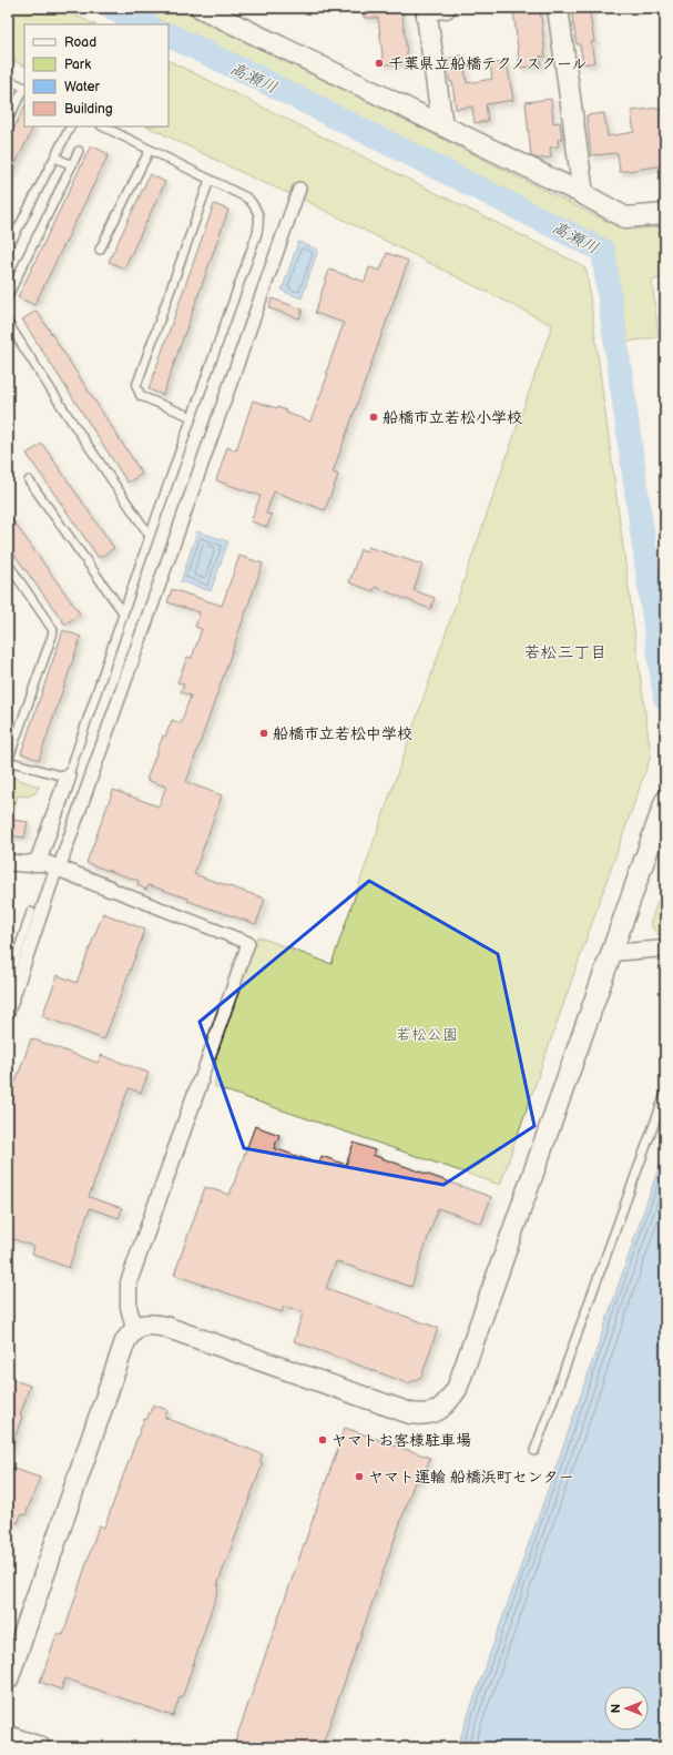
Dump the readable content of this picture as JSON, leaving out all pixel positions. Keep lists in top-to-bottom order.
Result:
{
  "districts": ["若松三丁目"],
  "water": ["高瀬川"],
  "parks": ["若松公園"],
  "places": [
    "千葉県立船橋テクノスクール",
    "船橋市立若松小学校",
    "船橋市立若松中学校",
    "ヤマトお客様駐車場",
    "ヤマト運輸 船橋浜町センター"
  ],
  "legend": [
    "Road",
    "Park",
    "Water",
    "Building"
  ],
  "north": "left"
}
